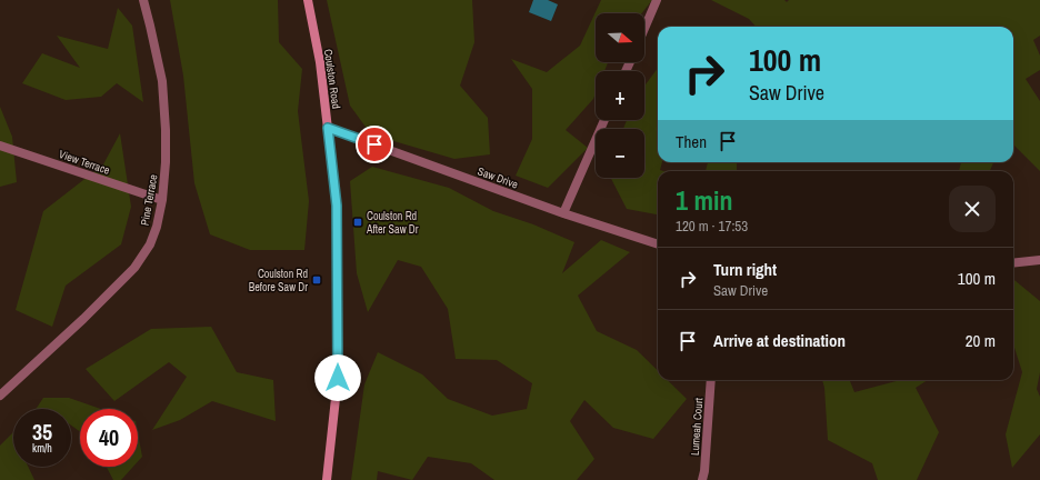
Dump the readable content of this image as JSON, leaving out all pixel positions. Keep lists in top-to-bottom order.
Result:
{
  "streets": {
    "street": [
      "Coulston Road",
      "View Terrace",
      "Saw Drive",
      "Pine Terrace",
      "Lumeah Court"
    ]
  },
  "crossings": [
    ["Coulston Road", "Saw Drive"],
    ["View Terrace", "Pine Terrace"]
  ],
  "places": {
    "transit": ["Coulston Rd After Saw Dr", "Coulston Rd Before Saw Dr"]
  },
  "north": "right",
  "page": {
    "map_buttons": ["+", "−"],
    "turn": ["100 m", "Saw Drive"],
    "then": "Then",
    "heading": ["1 min", "120 m · 17:53"],
    "list": [
      {
        "name": "Turn right",
        "note": "Saw Drive",
        "value": "100 m"
      },
      {
        "name": "Arrive at destination",
        "value": "20 m"
      }
    ],
    "speed": "35 km/h",
    "limit": "40"
  }
}
